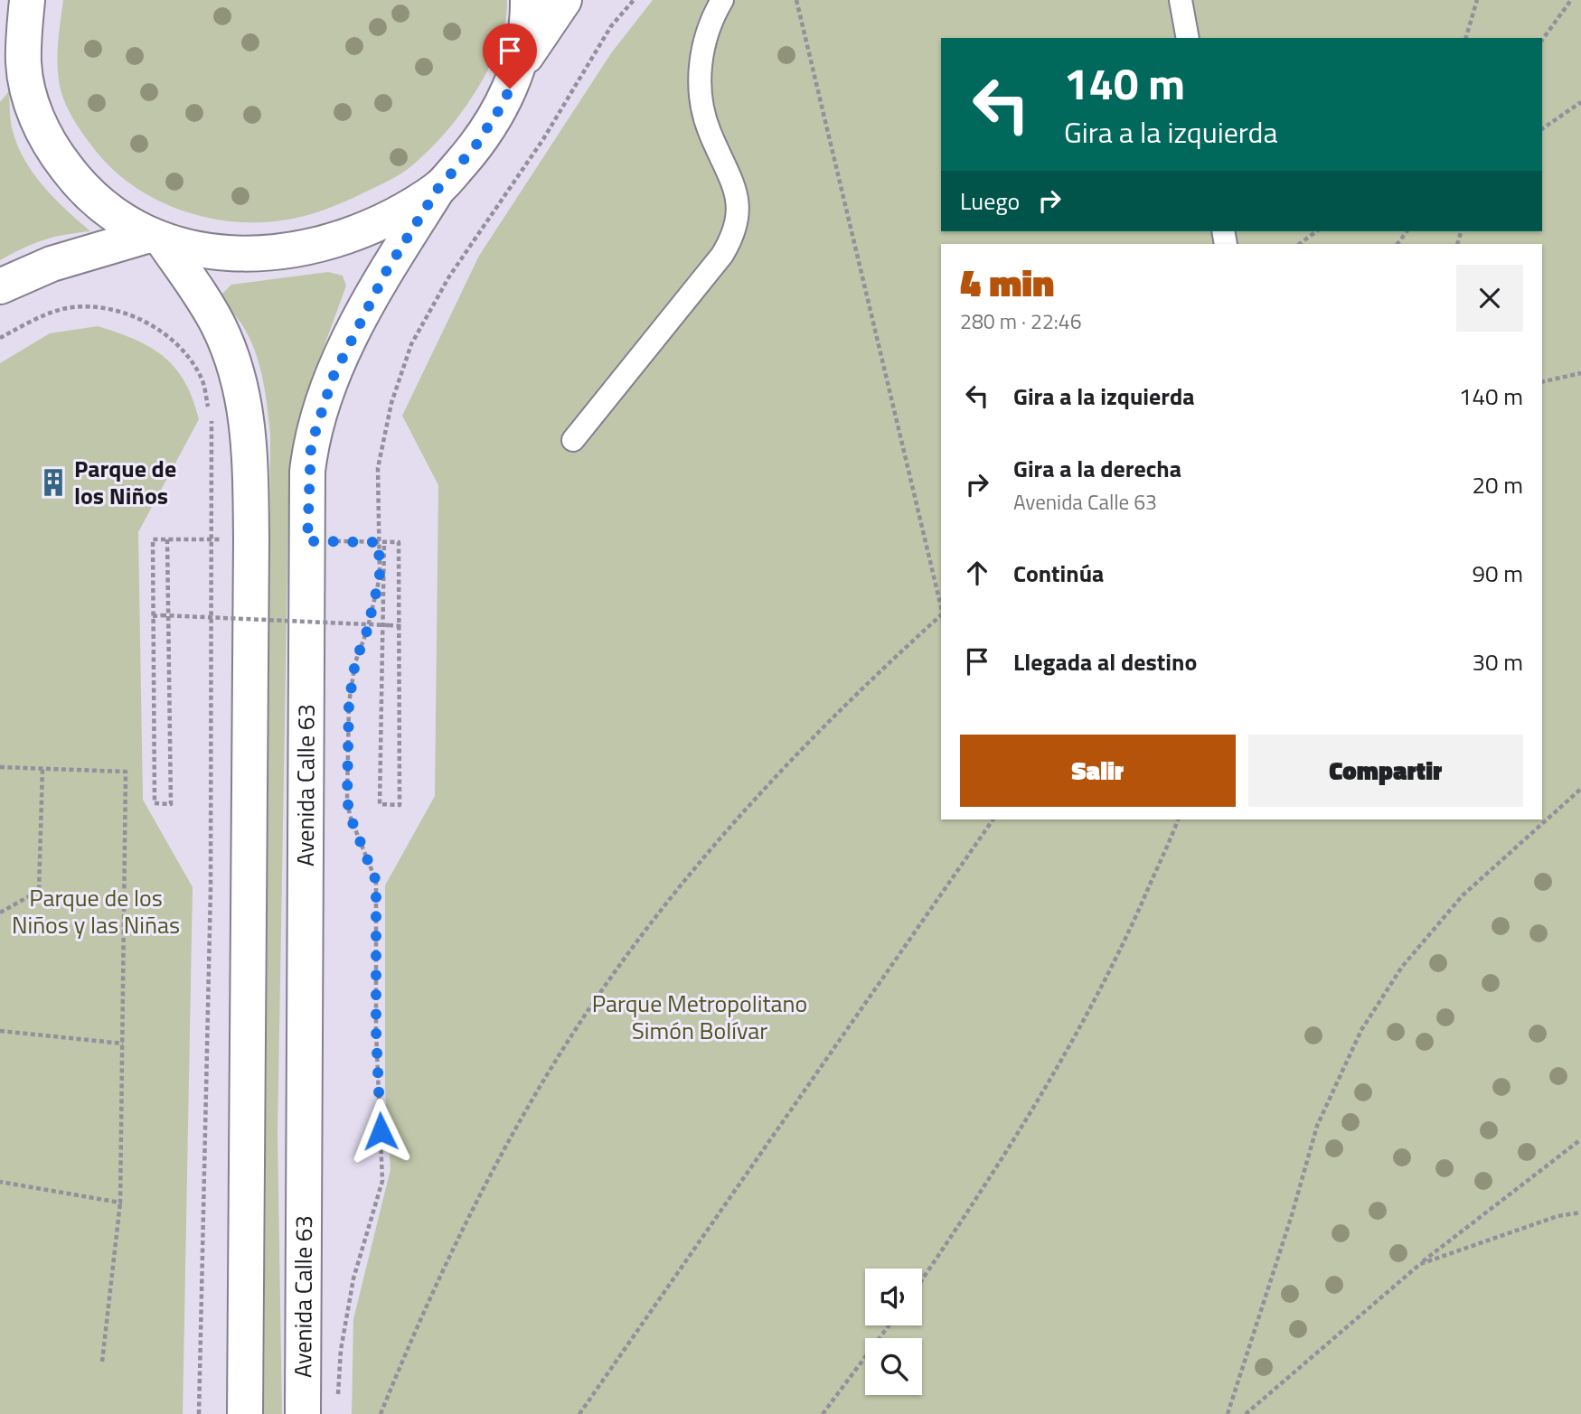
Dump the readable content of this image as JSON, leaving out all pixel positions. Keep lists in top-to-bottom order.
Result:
{
  "streets": {
    "main road": ["Avenida Calle 63"]
  },
  "parks": ["Parque de los Niños y las Niñas", "Parque Metropolitano Simón Bolívar"],
  "places": {
    "building": ["Parque de los Niños"]
  },
  "page": {
    "turn": ["140 m", "Gira a la izquierda"],
    "then": "Luego",
    "heading": ["4 min", "280 m · 22:46"],
    "list": [
      {
        "name": "Gira a la izquierda",
        "value": "140 m"
      },
      {
        "name": "Gira a la derecha",
        "note": "Avenida Calle 63",
        "value": "20 m"
      },
      {
        "name": "Continúa",
        "value": "90 m"
      },
      {
        "name": "Llegada al destino",
        "value": "30 m"
      }
    ],
    "buttons": ["Salir", "Compartir"]
  }
}
